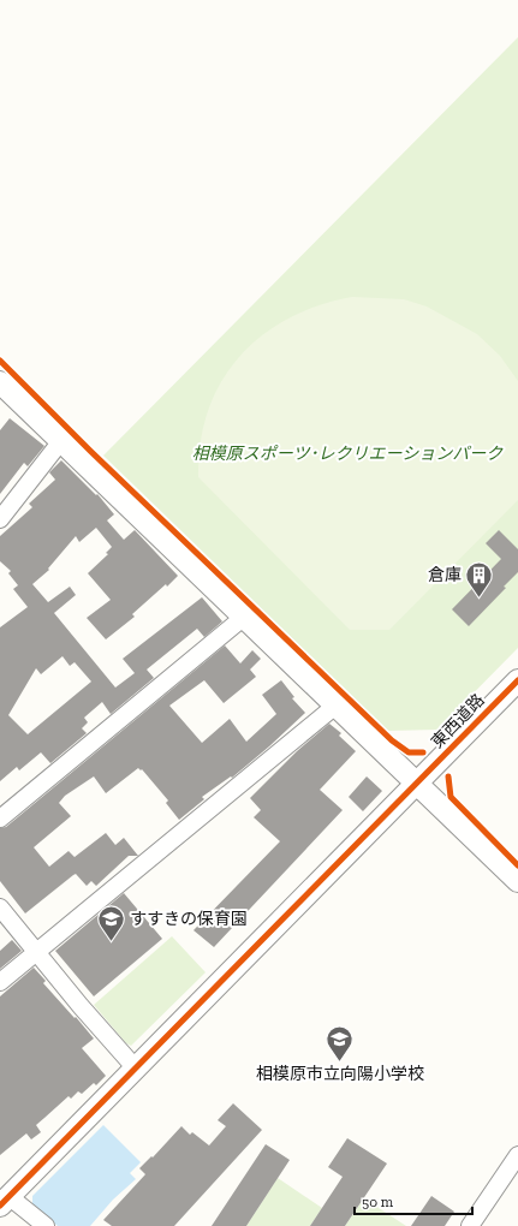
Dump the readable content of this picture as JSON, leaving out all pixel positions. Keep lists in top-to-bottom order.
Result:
{
  "streets": {
    "street": ["東西道路"]
  },
  "parks": ["相模原スポーツ･レクリエーションパーク"],
  "places": {
    "building": ["倉庫"],
    "school or university": ["すすきの保育園", "相模原市立向陽小学校"]
  },
  "scale_bar": "50 m"
}
